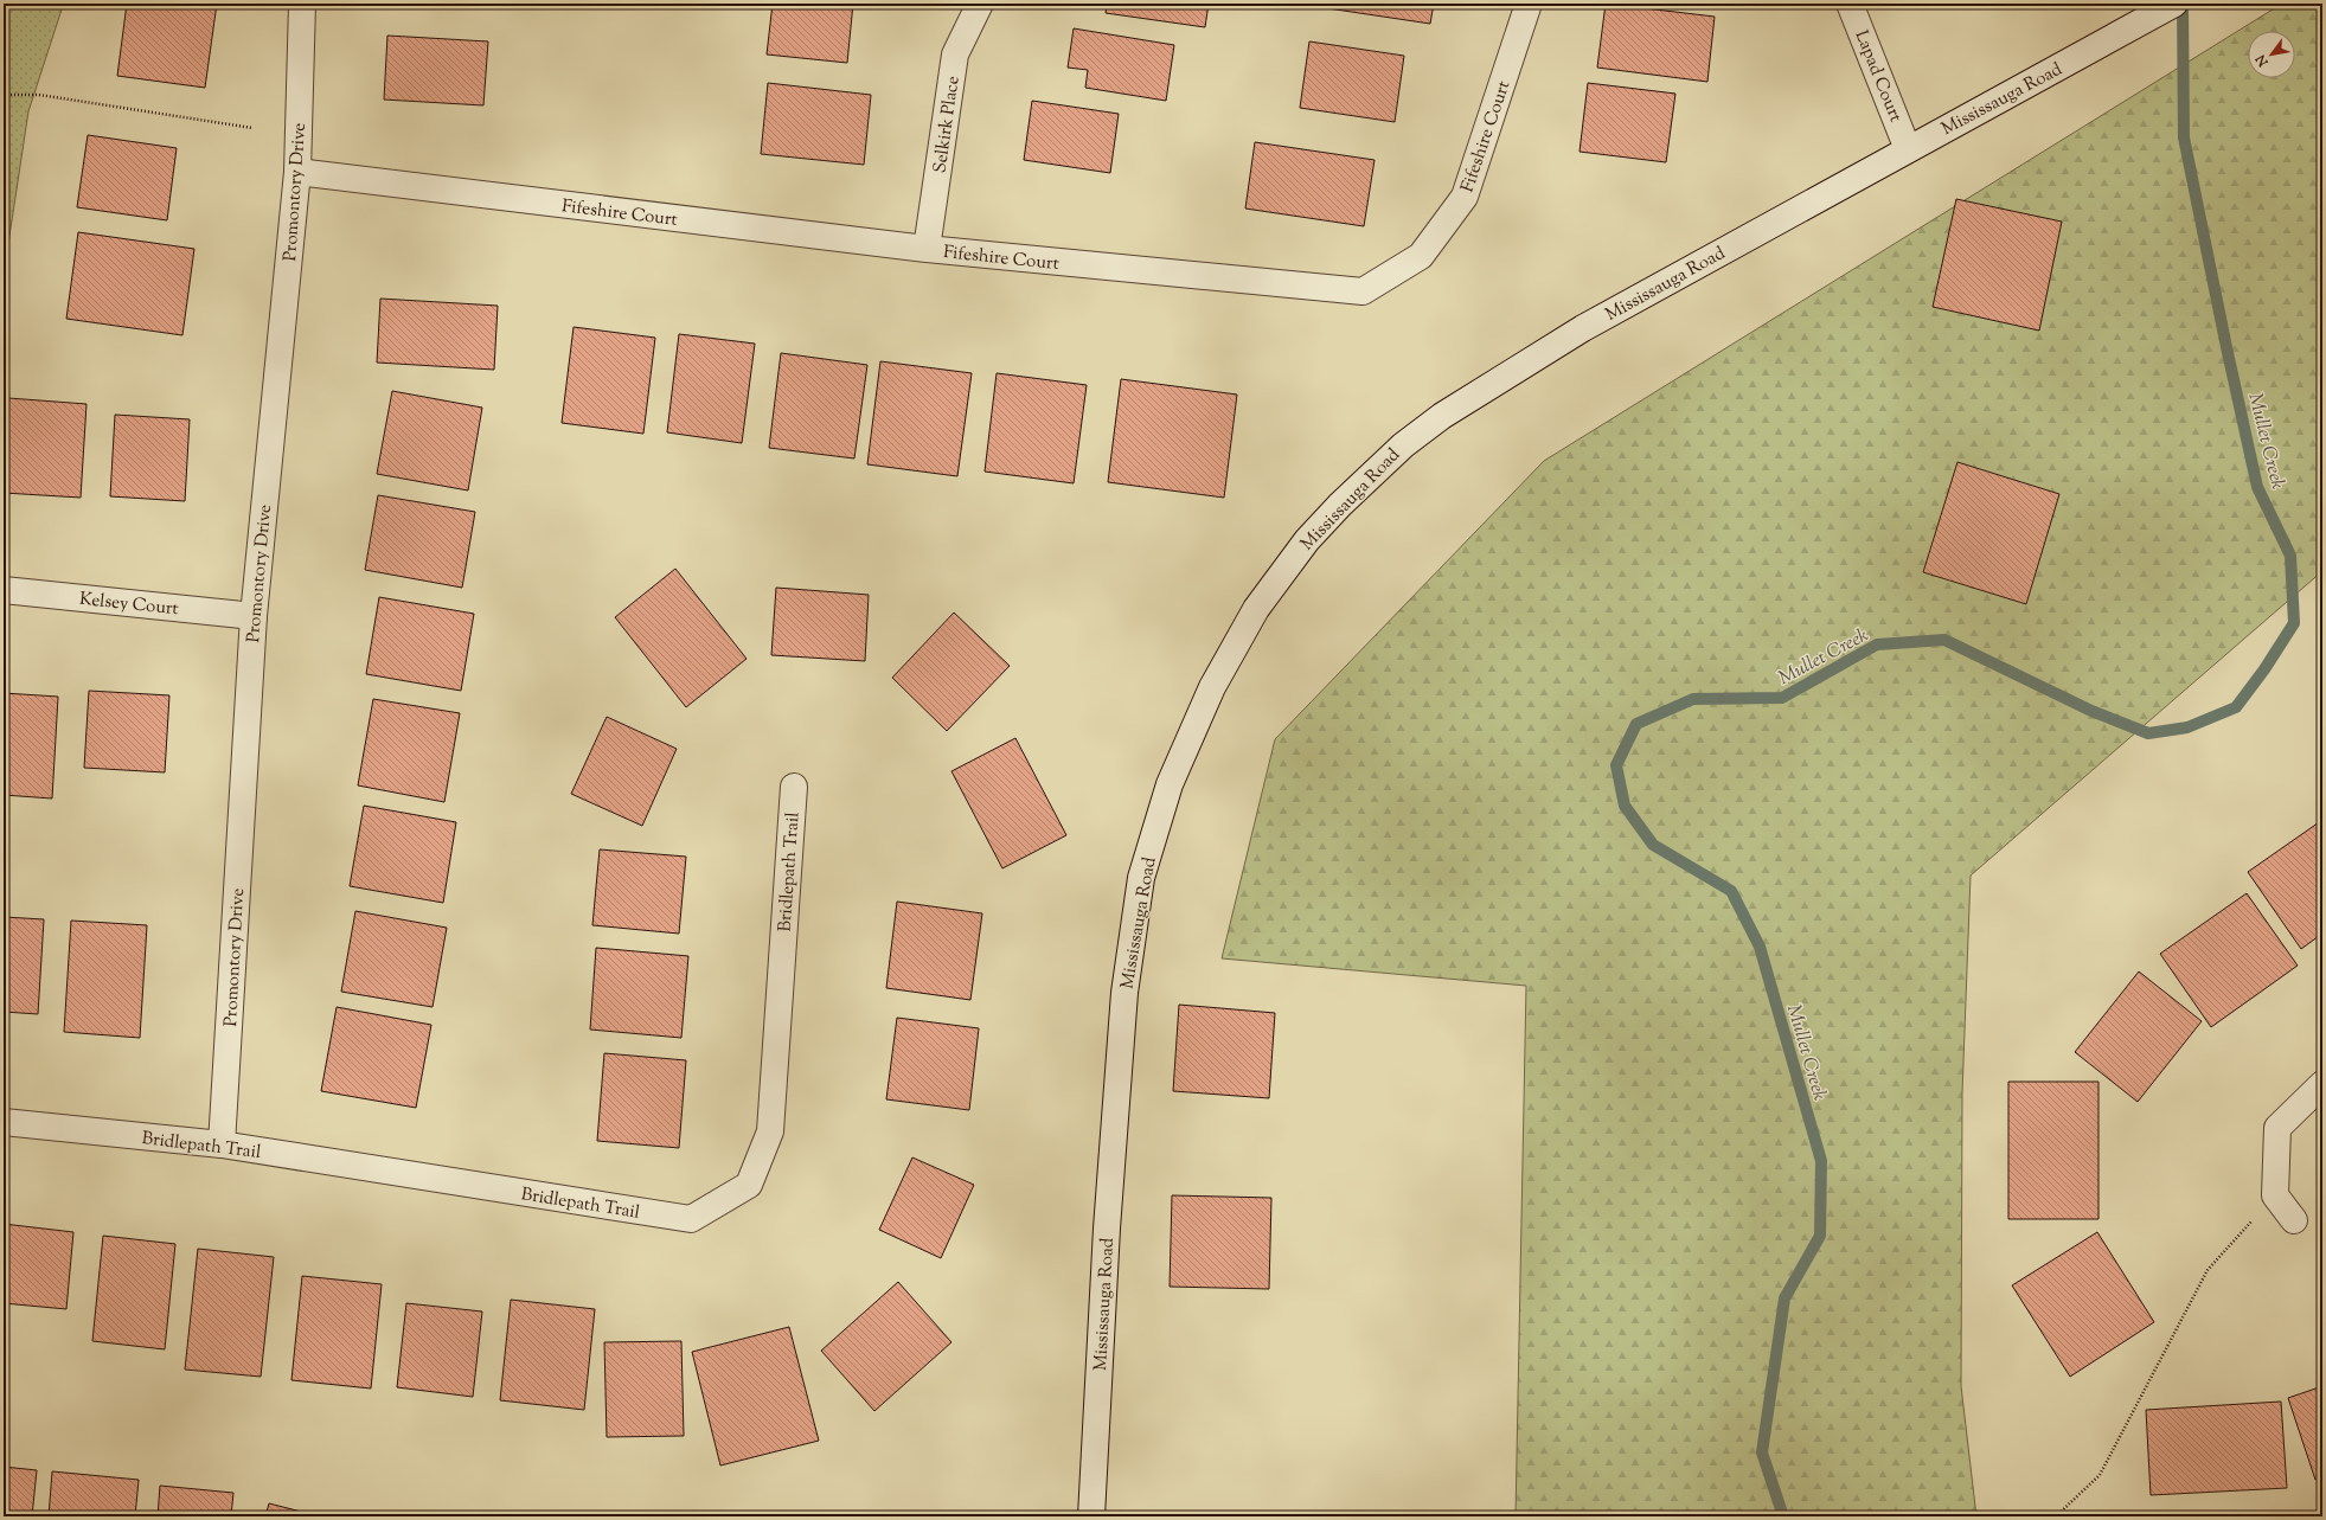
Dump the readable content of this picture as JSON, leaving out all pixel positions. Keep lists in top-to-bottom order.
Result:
{
  "streets": {
    "street": [
      "Lapad Court",
      "Mississauga Road",
      "Selkirk Place",
      "Fifeshire Court",
      "Promontory Drive",
      "Kelsey Court",
      "Bridlepath Trail"
    ]
  },
  "crossings": [
    ["Lapad Court", "Mississauga Road"],
    ["Selkirk Place", "Fifeshire Court"],
    ["Fifeshire Court", "Promontory Drive"],
    ["Promontory Drive", "Kelsey Court"],
    ["Promontory Drive", "Bridlepath Trail"]
  ],
  "water": ["Mullet Creek"],
  "north": "bottom left"
}
